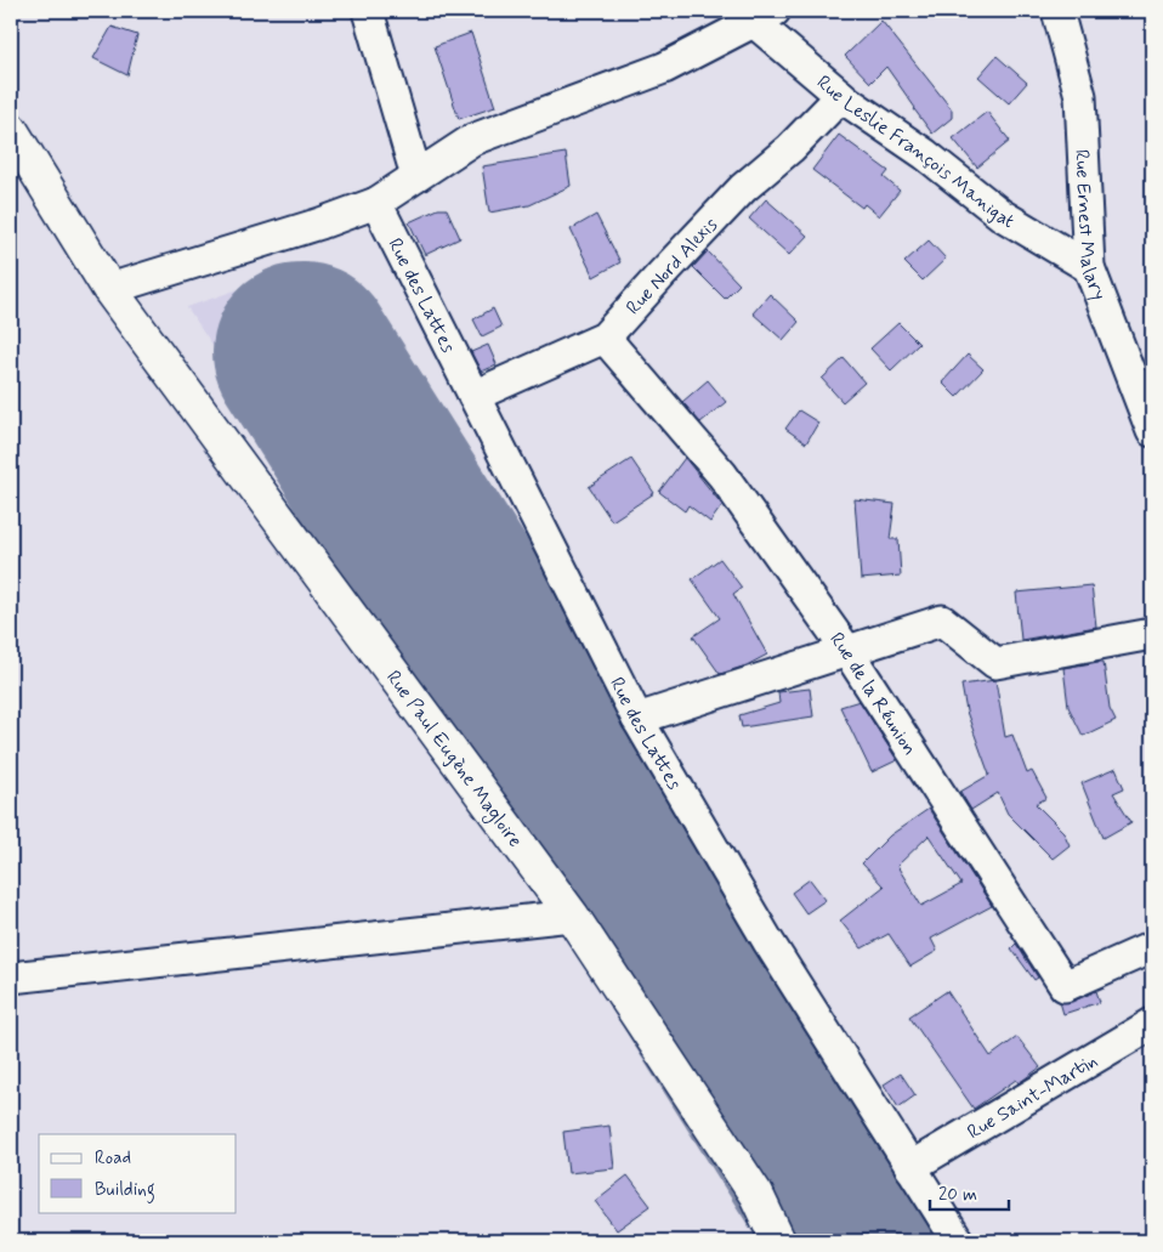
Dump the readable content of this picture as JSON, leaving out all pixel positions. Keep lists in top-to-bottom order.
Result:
{
  "streets": {
    "main road": ["Rue Paul Eugène Magloire"],
    "street": [
      "Rue Leslie François Manigat",
      "Rue Ernest Malary",
      "Rue Nord Alexis",
      "Rue des Lattes",
      "Rue de la Réunion",
      "Rue Saint-Martin"
    ]
  },
  "crossings": [
    ["Rue Leslie François Manigat", "Rue Ernest Malary"],
    ["Rue Leslie François Manigat", "Rue Nord Alexis"],
    ["Rue Nord Alexis", "Rue des Lattes"],
    ["Rue Nord Alexis", "Rue de la Réunion"],
    ["Rue des Lattes", "Rue Saint-Martin"]
  ],
  "legend": ["Road", "Building"],
  "scale_bar": "20 m"
}
